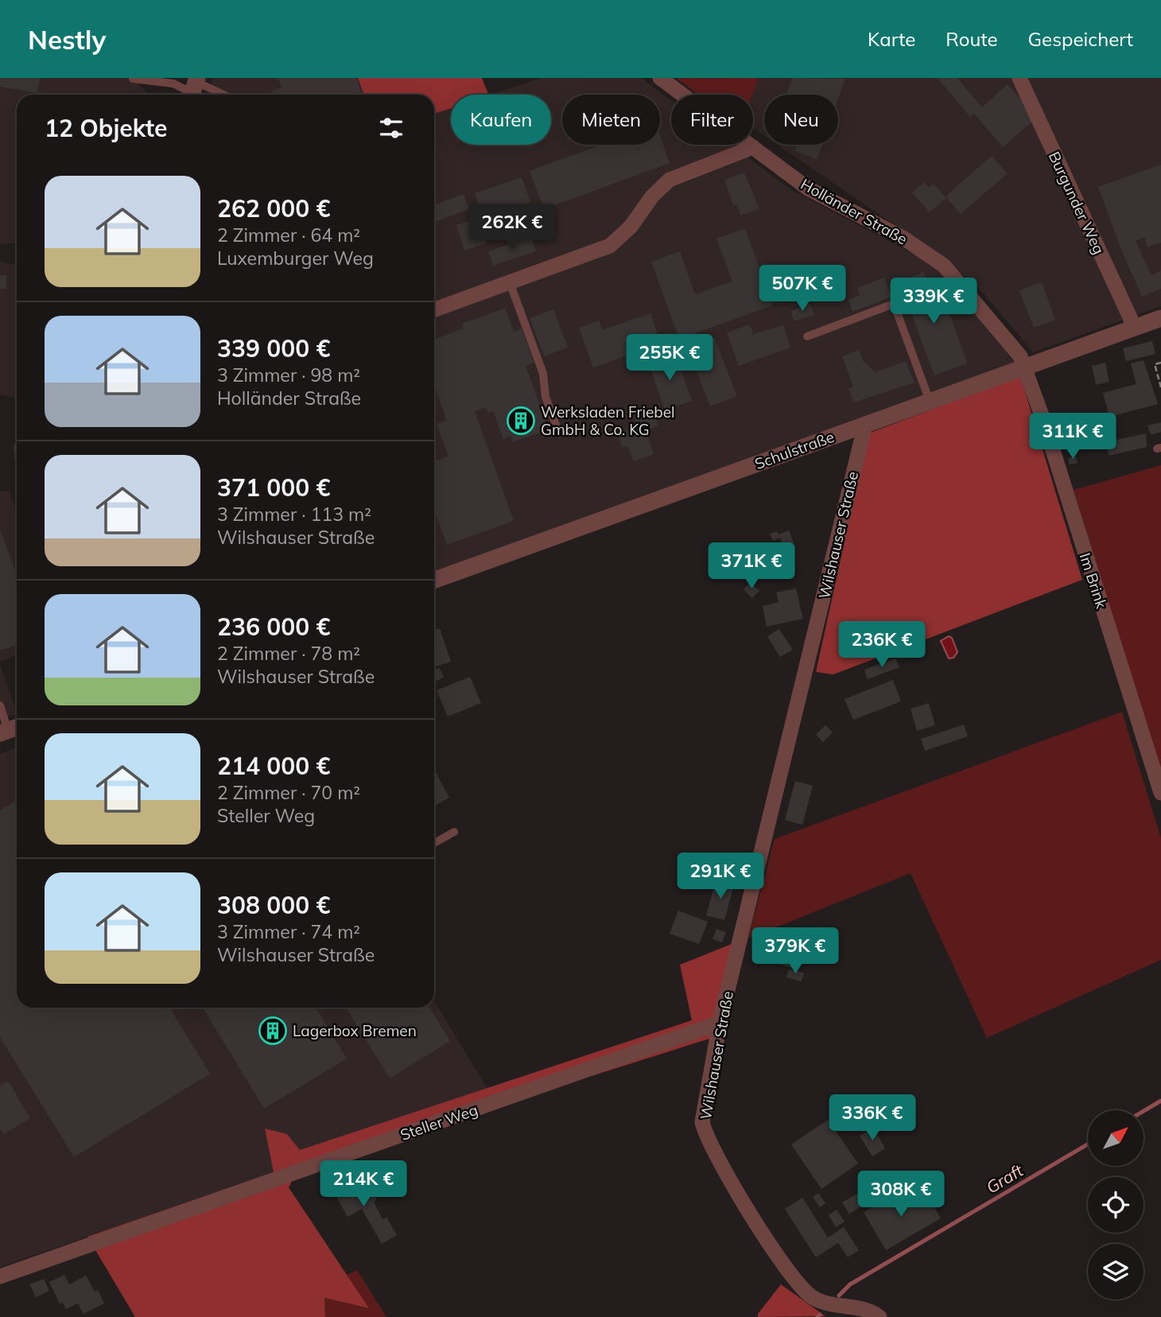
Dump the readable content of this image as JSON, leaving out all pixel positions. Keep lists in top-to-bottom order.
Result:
{
  "streets": {
    "street": [
      "Burgunder Weg",
      "Holländer Straße",
      "Schulstraße",
      "Wilshauser Straße",
      "Im Brink",
      "Steller Weg"
    ]
  },
  "crossings": [
    ["Burgunder Weg", "Schulstraße"],
    ["Holländer Straße", "Schulstraße"],
    ["Holländer Straße", "Im Brink"],
    ["Schulstraße", "Wilshauser Straße"],
    ["Schulstraße", "Im Brink"],
    ["Wilshauser Straße", "Steller Weg"]
  ],
  "water": ["Graft"],
  "places": {
    "building": ["Werksladen Friebel GmbH & Co. KG", "Lagerbox Bremen"]
  },
  "north": "top right",
  "page": {
    "header": "Nestly",
    "nav": ["Karte", "Route", "Gespeichert"],
    "chip": [
      "Kaufen",
      "Mieten",
      "Filter",
      "Neu"
    ],
    "heading": "12 Objekte",
    "list": [
      {
        "name": "262 000 €",
        "note": "2 Zimmer · 64 m² · Luxemburger Weg"
      },
      {
        "name": "339 000 €",
        "note": "3 Zimmer · 98 m² · Holländer Straße"
      },
      {
        "name": "371 000 €",
        "note": "3 Zimmer · 113 m² · Wilshauser Straße"
      },
      {
        "name": "236 000 €",
        "note": "2 Zimmer · 78 m² · Wilshauser Straße"
      },
      {
        "name": "214 000 €",
        "note": "2 Zimmer · 70 m² · Steller Weg"
      },
      {
        "name": "308 000 €",
        "note": "3 Zimmer · 74 m² · Wilshauser Straße"
      }
    ],
    "price": [
      "262K €",
      "507K €",
      "339K €",
      "255K €",
      "311K €",
      "371K €",
      "236K €",
      "291K €",
      "379K €",
      "336K €",
      "214K €",
      "308K €"
    ]
  }
}
